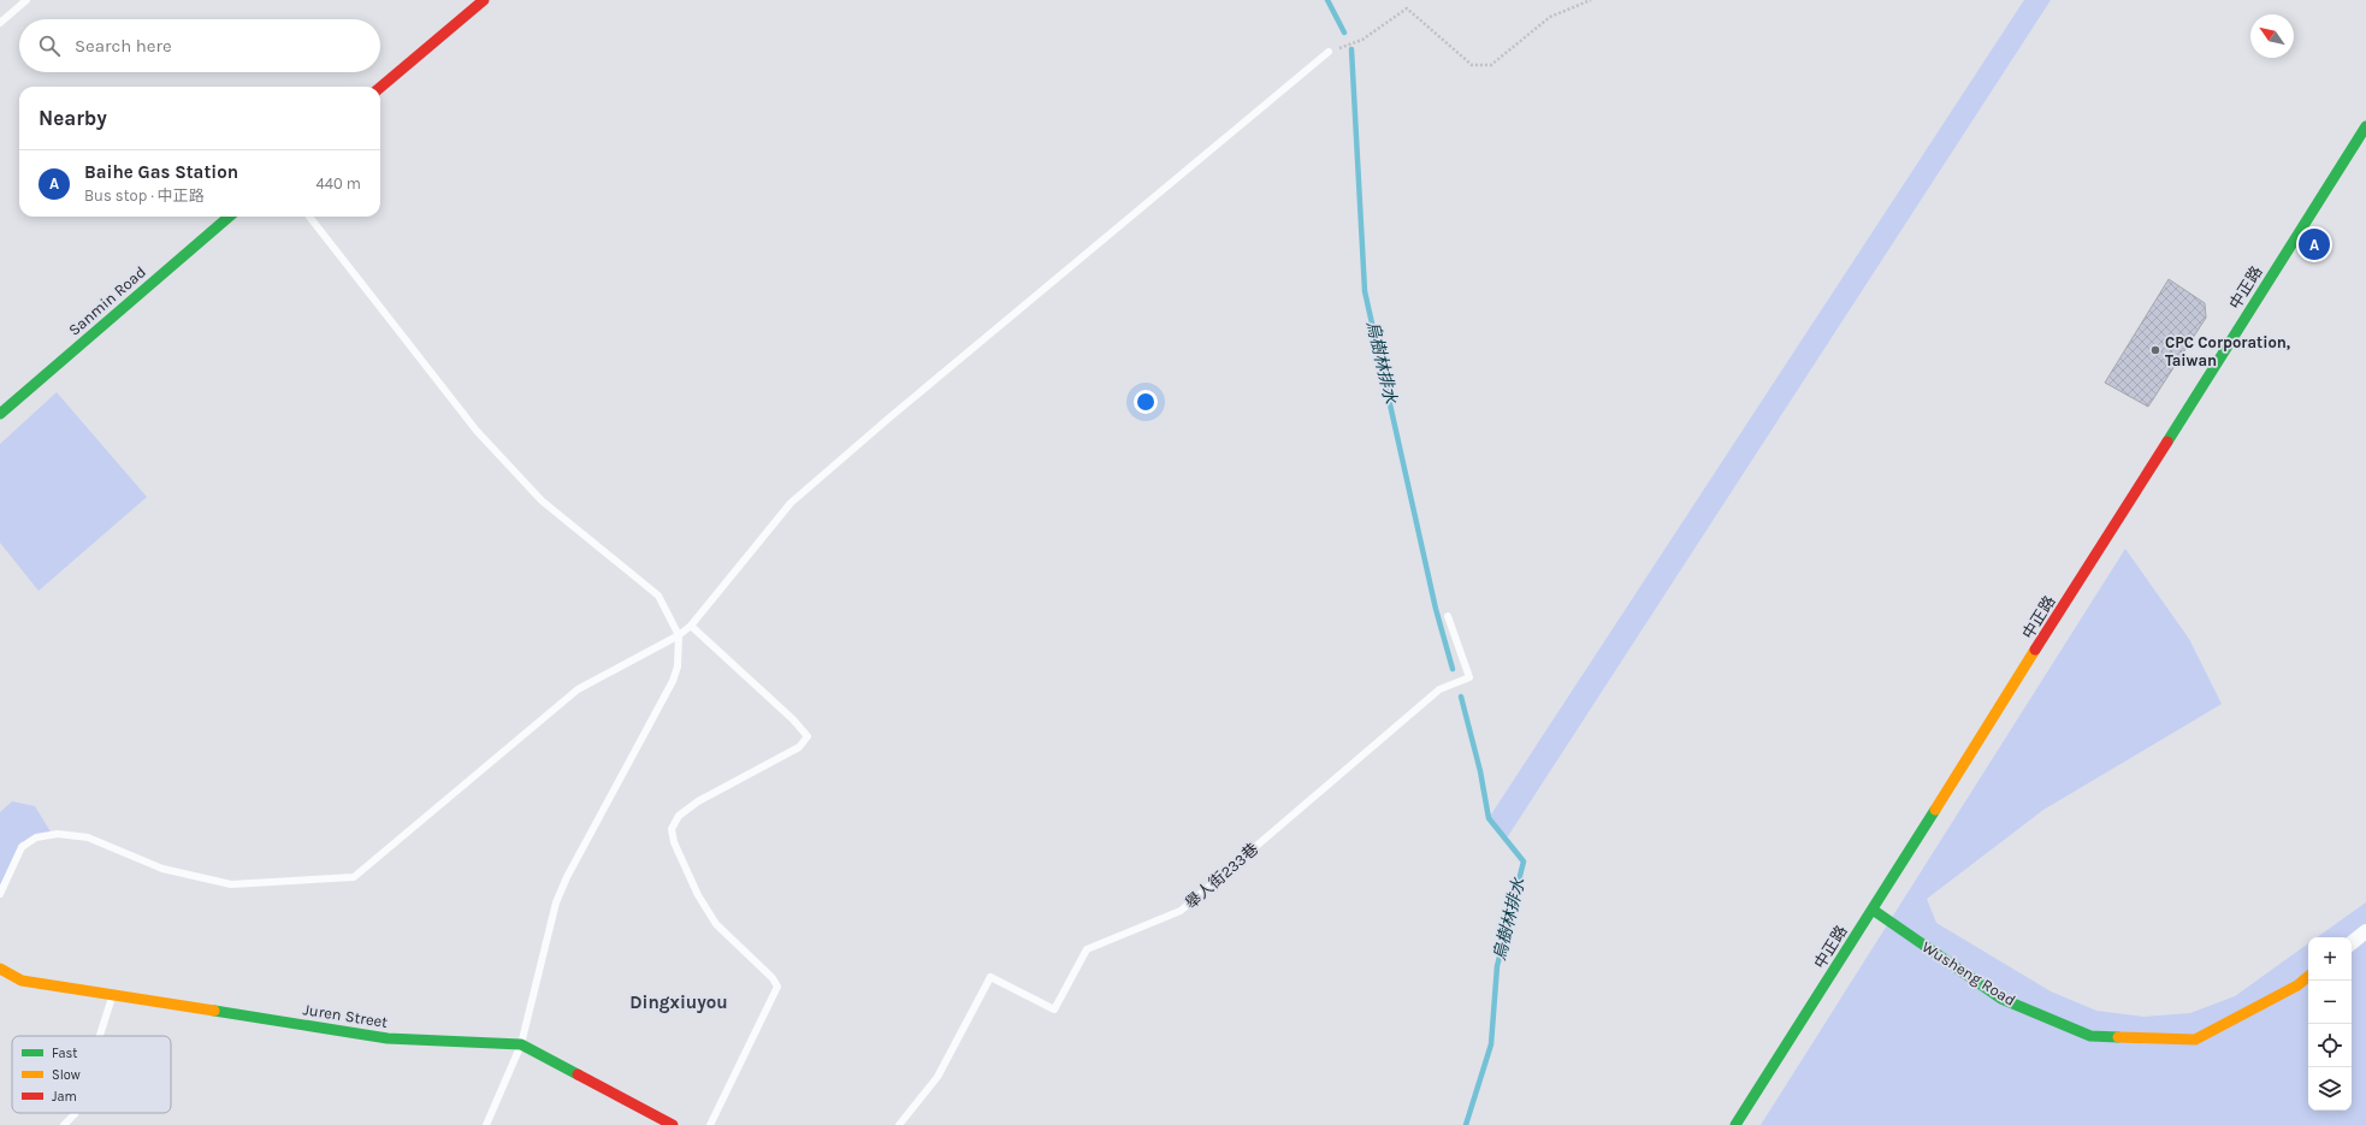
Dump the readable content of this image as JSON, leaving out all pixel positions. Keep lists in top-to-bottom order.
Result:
{
  "streets": {
    "main road": [
      "中正路",
      "Sanmin Road",
      "Wusheng Road",
      "Juren Street"
    ],
    "lane": ["舉人街233巷"]
  },
  "crossings": [
    ["中正路", "Wusheng Road"]
  ],
  "districts": ["Dingxiuyou"],
  "water": ["烏樹林排水"],
  "places": ["CPC Corporation, Taiwan"],
  "legend": ["Fast", "Slow", "Jam"],
  "north": "top left",
  "page": {
    "search": "Search here",
    "heading": "Nearby",
    "list": [
      {
        "mark": "A",
        "name": "Baihe Gas Station",
        "note": "Bus stop · 中正路",
        "value": "440 m"
      }
    ],
    "pins": "A",
    "map_buttons": ["+", "−"]
  }
}
